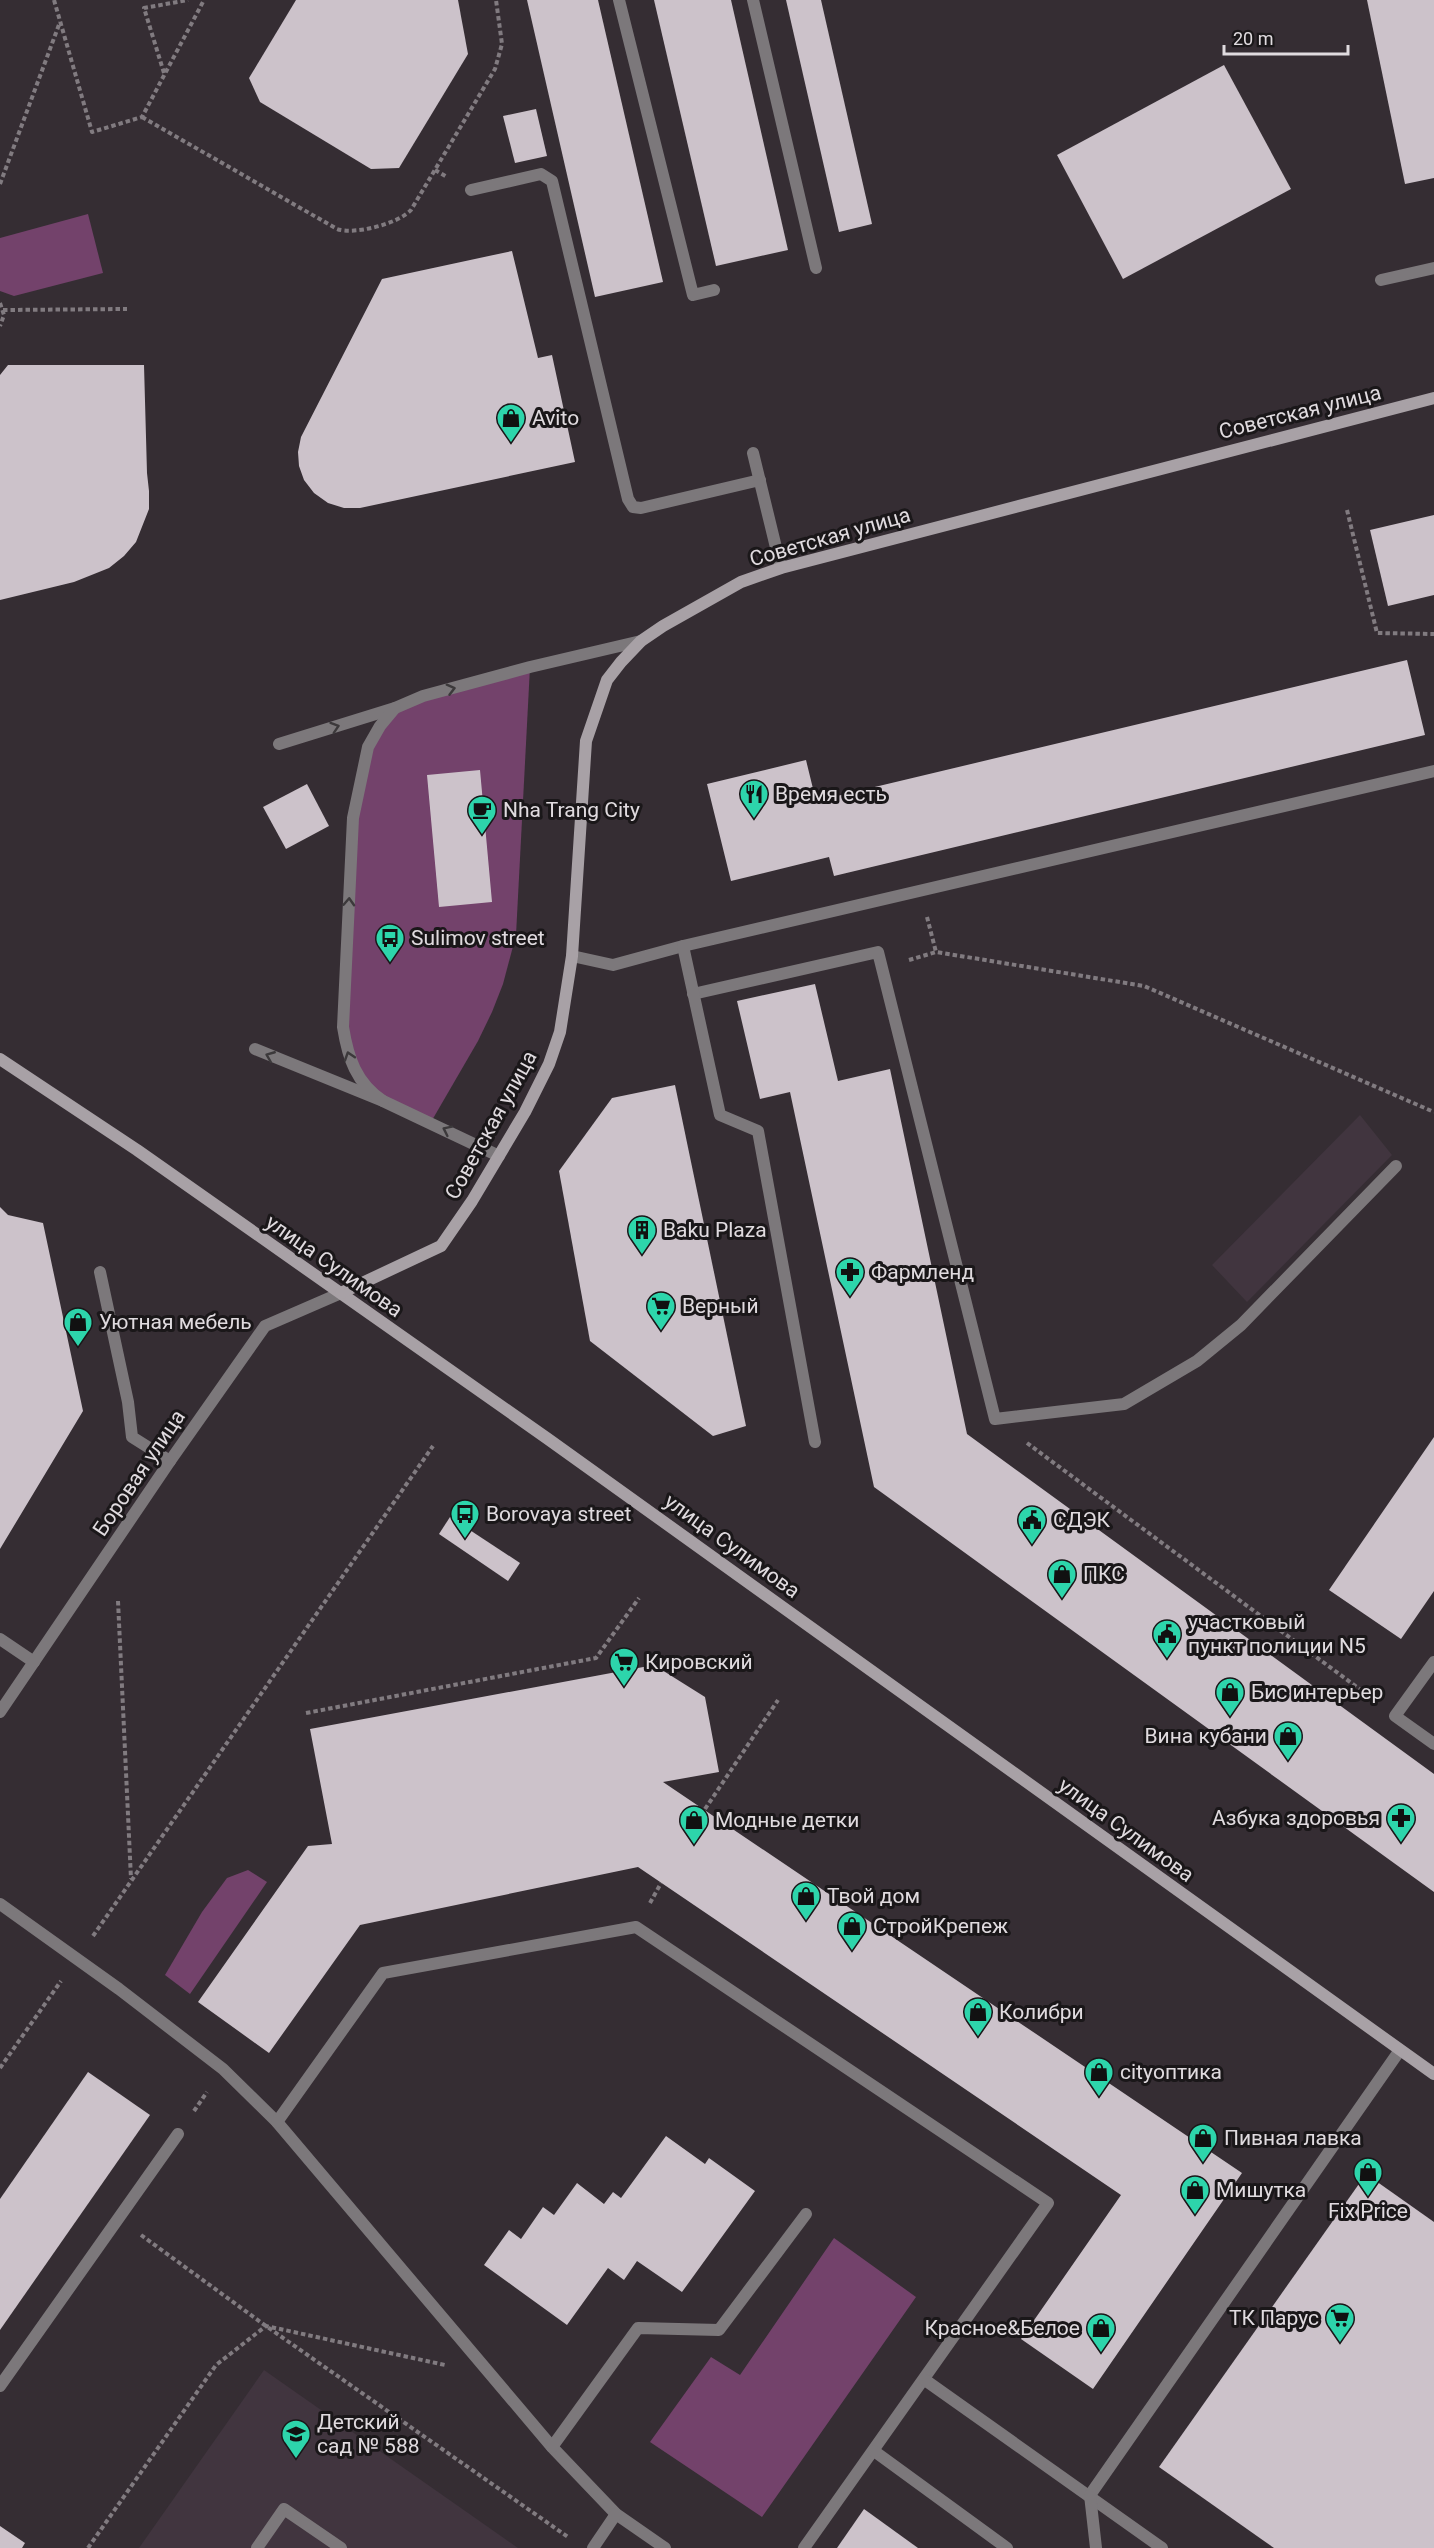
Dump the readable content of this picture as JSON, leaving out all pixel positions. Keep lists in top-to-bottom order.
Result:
{
  "streets": {
    "main road": ["Советская улица", "улица Сулимова"],
    "street": ["Боровая улица"]
  },
  "crossings": [
    ["Советская улица", "улица Сулимова"],
    ["Советская улица", "Боровая улица"],
    ["улица Сулимова", "Боровая улица"]
  ],
  "places": {
    "shop": [
      "Avito",
      "Уютная мебель",
      "ПКС",
      "Бис интерьер",
      "Вина кубани",
      "Модные детки",
      "Твой дом",
      "СтройКрепеж",
      "Колибри",
      "cityоптика",
      "Пивная лавка",
      "Fix Price",
      "Мишутка",
      "Красное&Белое"
    ],
    "restaurant": ["Время есть"],
    "cafe": ["Nha Trang City"],
    "bus stop": ["Sulimov street", "Borovaya street"],
    "building": ["Baku Plaza"],
    "pharmacy": ["Фармленд", "Азбука здоровья"],
    "supermarket": ["Верный", "Кировский", "ТК Парус"],
    "public building": ["СДЭК", "участковый пункт полиции N5"],
    "school or university": ["Детский сад № 588"]
  },
  "scale_bar": "20 m"
}
